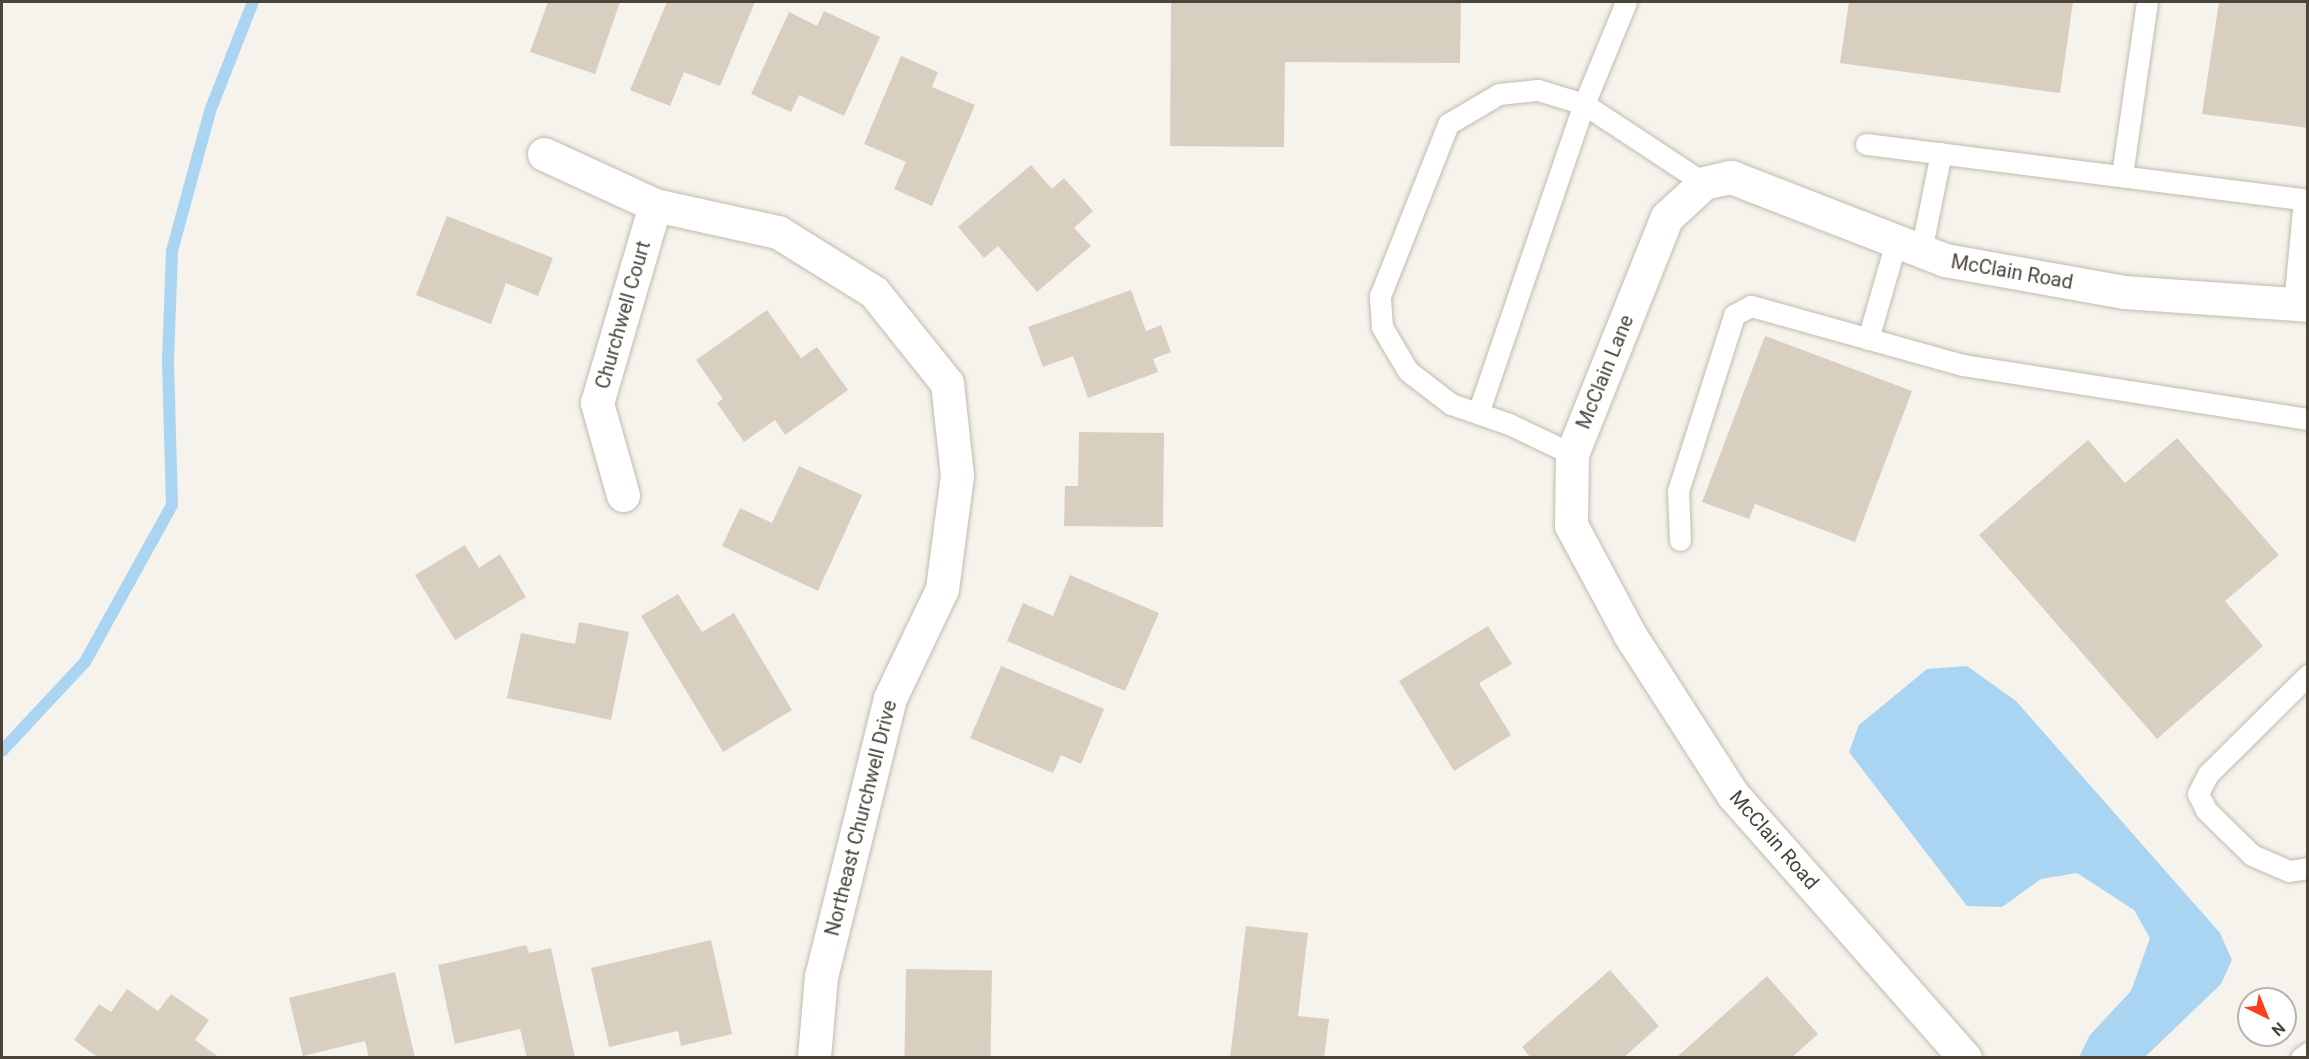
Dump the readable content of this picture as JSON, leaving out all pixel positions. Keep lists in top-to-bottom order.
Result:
{
  "streets": {
    "street": [
      "McClain Road",
      "Churchwell Court",
      "McClain Lane",
      "Northeast Churchwell Drive"
    ]
  },
  "crossings": [
    ["McClain Road", "McClain Lane"],
    ["Churchwell Court", "Northeast Churchwell Drive"]
  ],
  "north": "bottom right"
}
